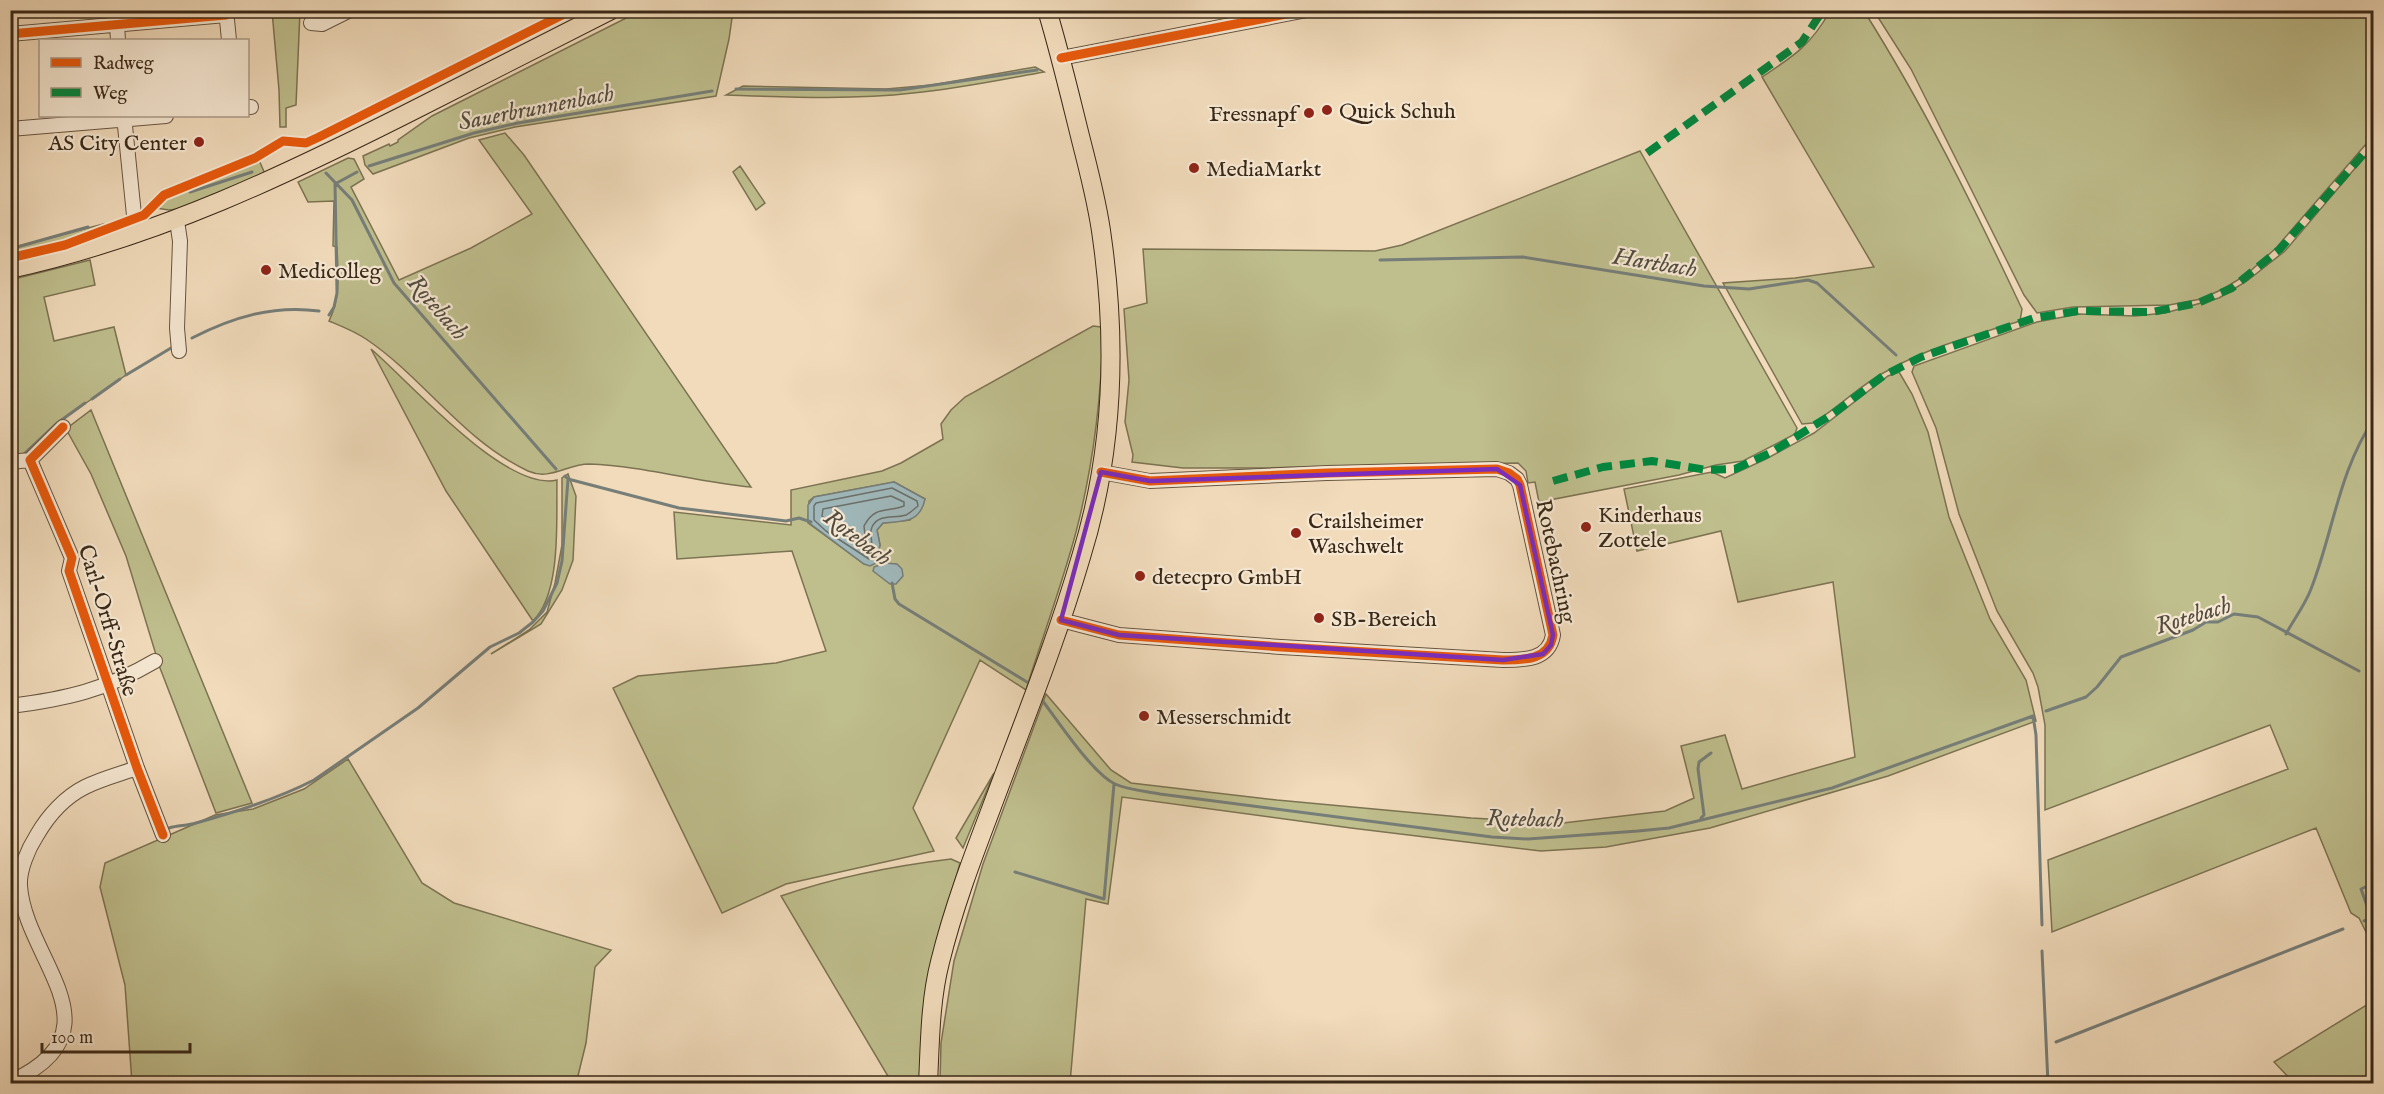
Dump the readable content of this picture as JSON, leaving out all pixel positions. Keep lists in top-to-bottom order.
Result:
{
  "streets": {
    "street": ["Rotebachring", "Carl-Orff-Straße"]
  },
  "water": ["Sauerbrunnenbach", "Hartbach", "Rotebach"],
  "places": [
    "Quick Schuh",
    "Fressnapf",
    "AS City Center",
    "MediaMarkt",
    "Medicolleg",
    "Kinderhaus Zottele",
    "Crailsheimer Waschwelt",
    "detecpro GmbH",
    "SB-Bereich",
    "Messerschmidt"
  ],
  "legend": ["Radweg", "Weg"],
  "scale_bar": "100 m"
}
